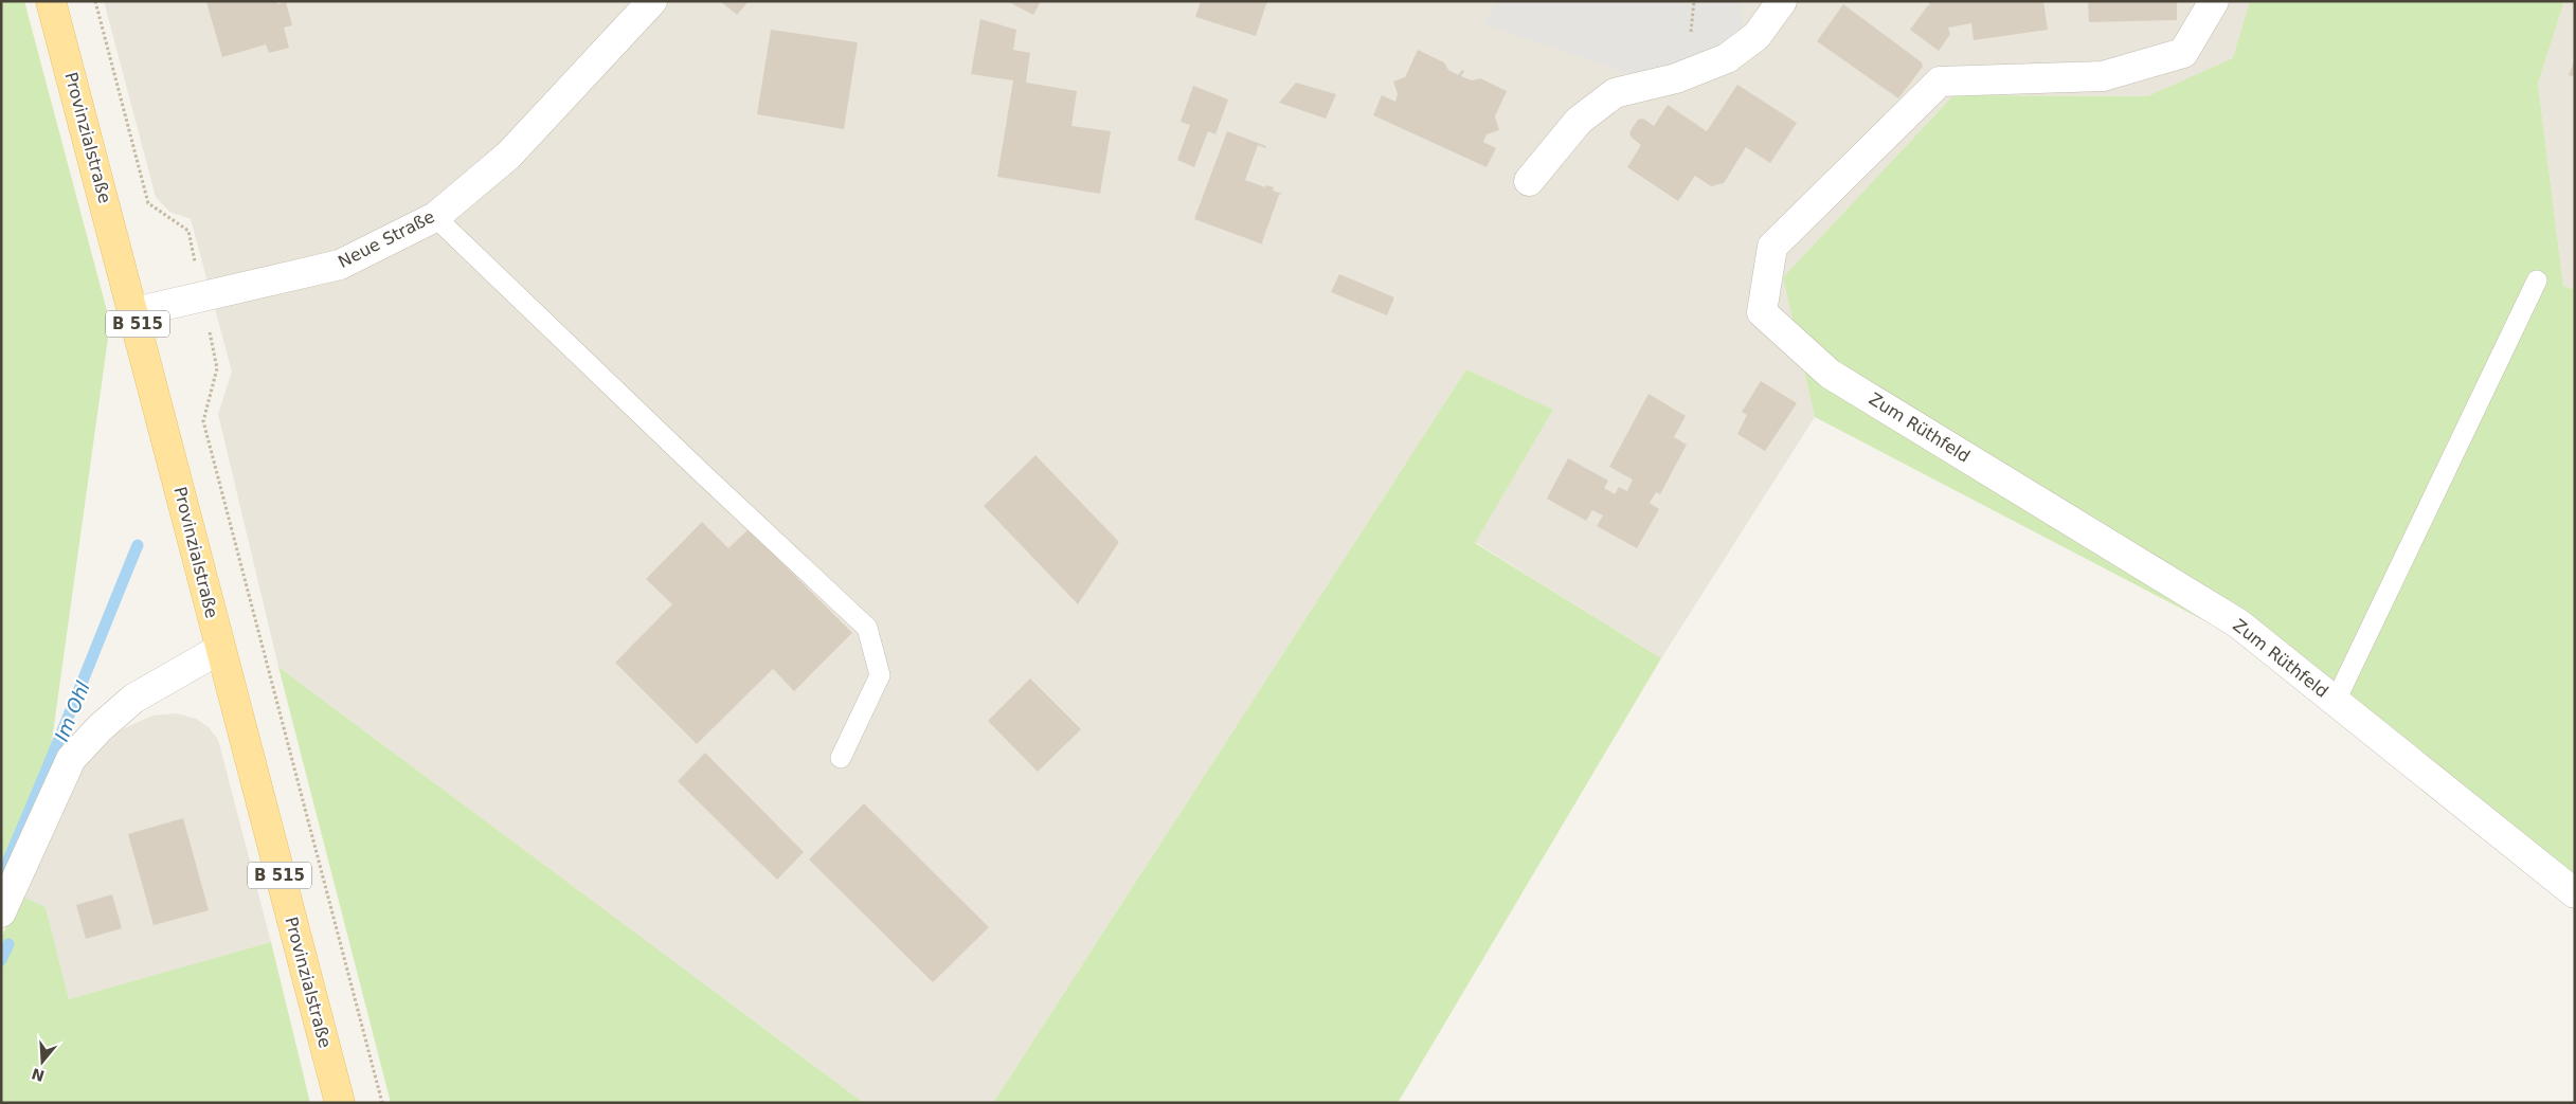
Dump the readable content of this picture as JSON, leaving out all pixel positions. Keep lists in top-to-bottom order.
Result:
{
  "streets": {
    "main road": ["Provinzialstraße", "B 515"],
    "street": ["Neue Straße", "Zum Rüthfeld"]
  },
  "crossings": [
    ["Provinzialstraße", "Neue Straße"]
  ],
  "water": ["Im Ohl"],
  "north": "bottom"
}
